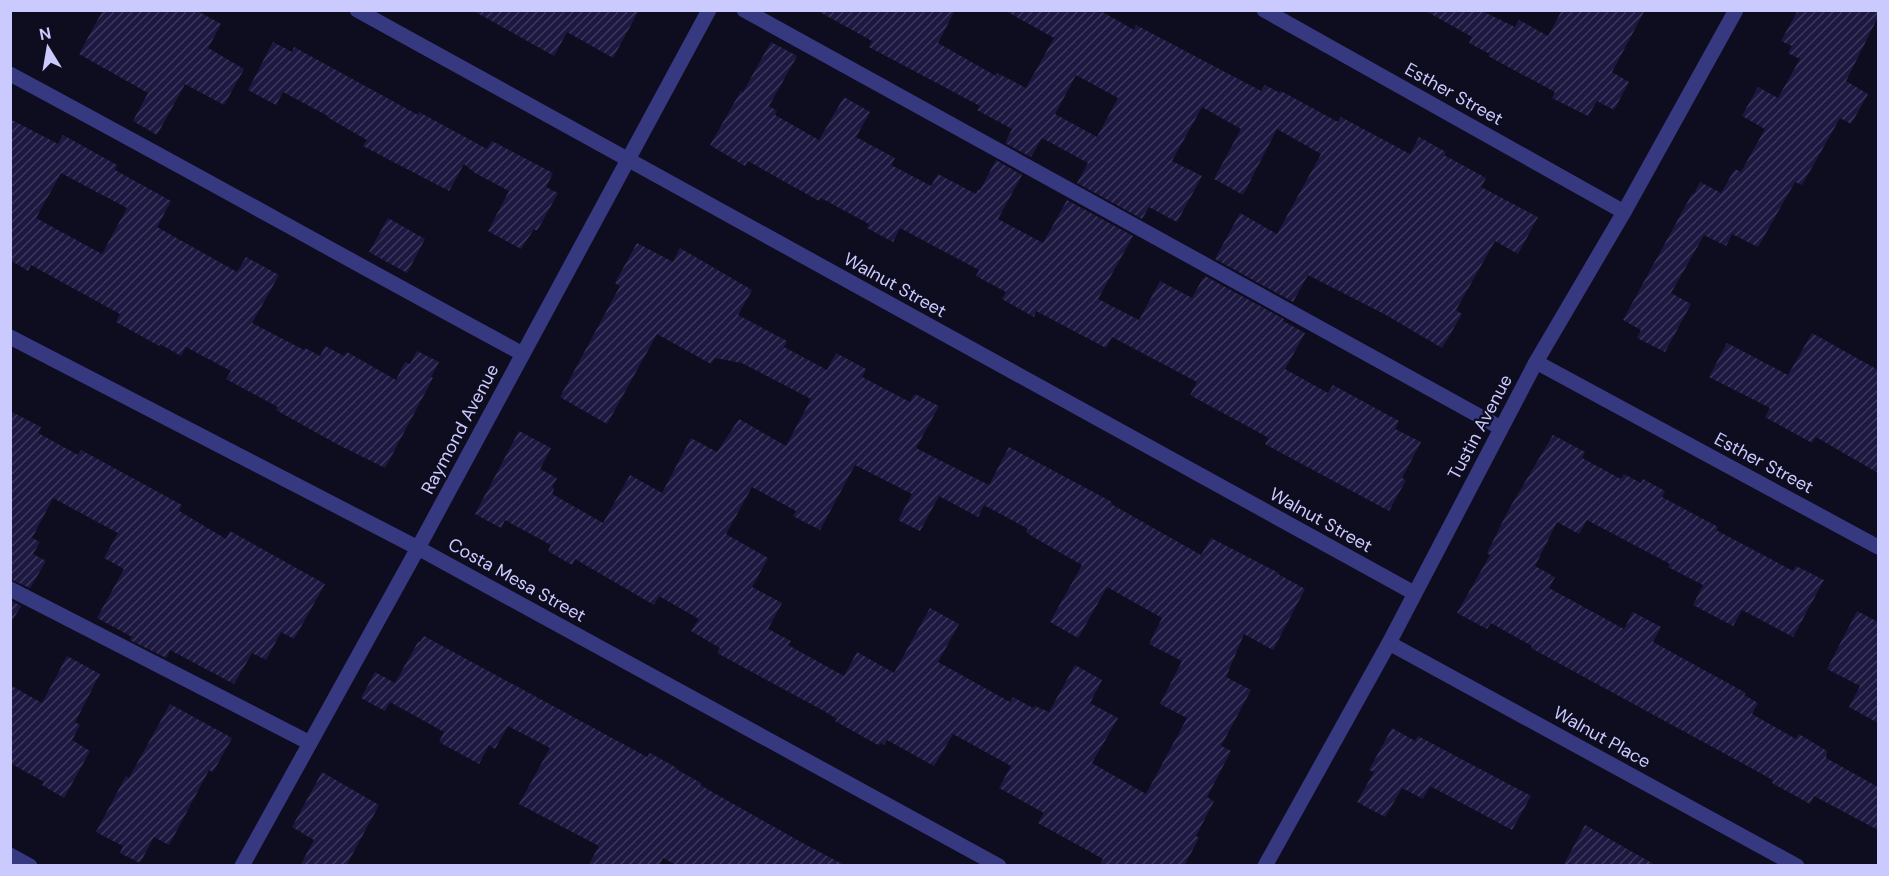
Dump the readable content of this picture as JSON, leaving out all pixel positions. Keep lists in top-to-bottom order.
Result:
{
  "streets": {
    "street": [
      "Esther Street",
      "Walnut Street",
      "Tustin Avenue",
      "Raymond Avenue",
      "Costa Mesa Street",
      "Walnut Place"
    ]
  },
  "crossings": [
    ["Esther Street", "Tustin Avenue"],
    ["Walnut Street", "Tustin Avenue"],
    ["Walnut Street", "Raymond Avenue"],
    ["Tustin Avenue", "Walnut Place"],
    ["Raymond Avenue", "Costa Mesa Street"]
  ],
  "north": "top"
}
